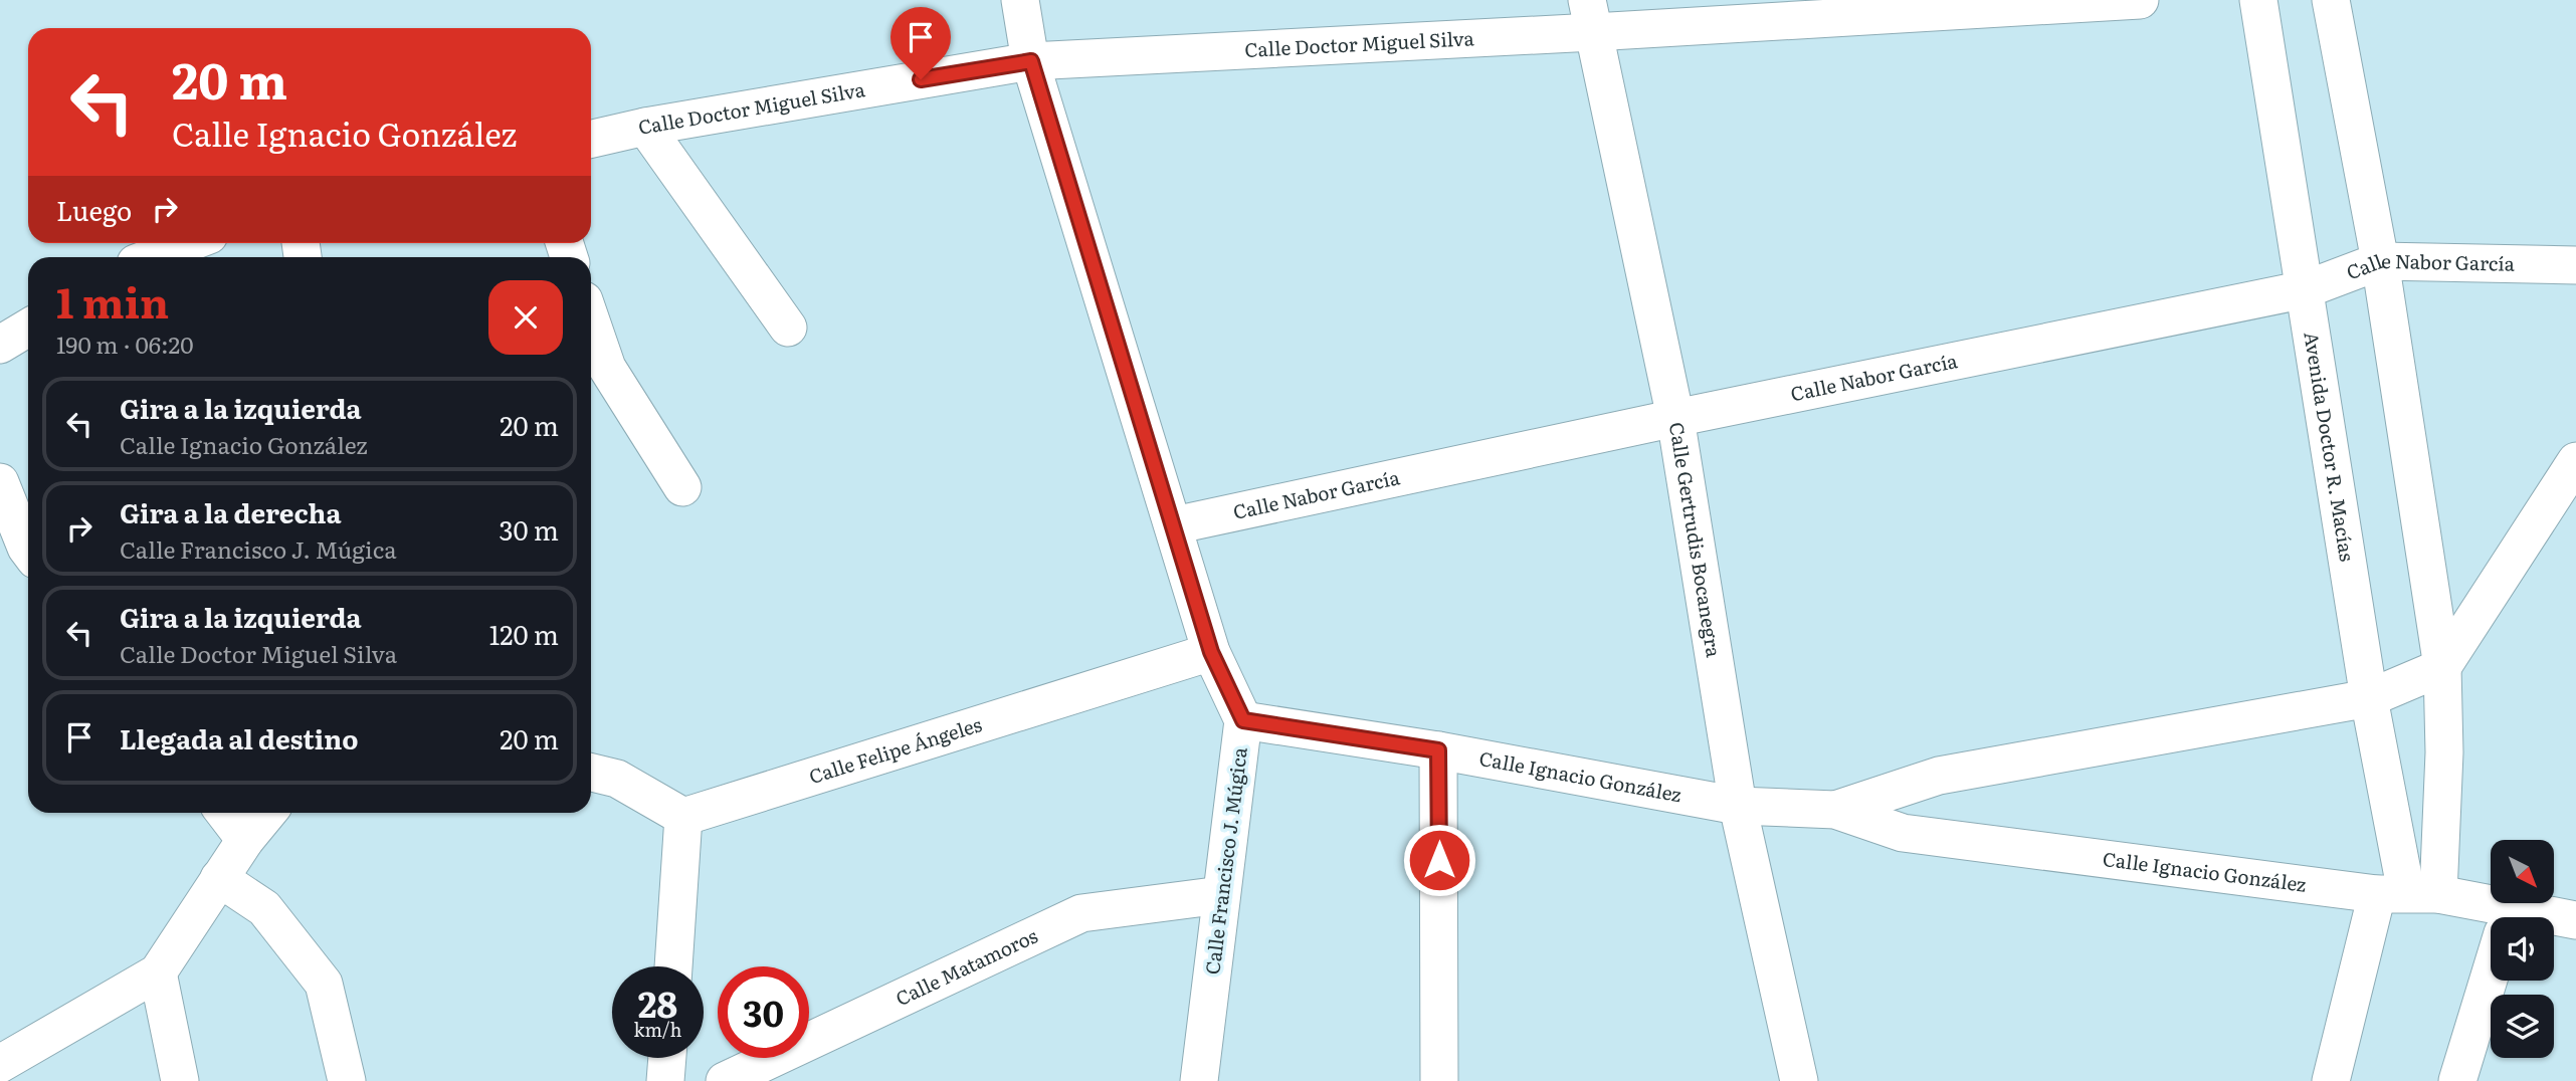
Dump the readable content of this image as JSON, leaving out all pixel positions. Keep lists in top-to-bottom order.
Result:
{
  "streets": {
    "street": [
      "Calle Doctor Miguel Silva",
      "Calle Nabor García",
      "Avenida Doctor R. Macías",
      "Calle Gertrudis Bocanegra",
      "Calle Felipe Ángeles",
      "Calle Ignacio González",
      "Calle Francisco J. Múgica",
      "Calle Matamoros"
    ]
  },
  "crossings": [
    ["Calle Doctor Miguel Silva", "Calle Gertrudis Bocanegra"],
    ["Calle Doctor Miguel Silva", "Calle Francisco J. Múgica"],
    ["Calle Nabor García", "Avenida Doctor R. Macías"],
    ["Calle Nabor García", "Calle Gertrudis Bocanegra"],
    ["Calle Nabor García", "Calle Francisco J. Múgica"],
    ["Avenida Doctor R. Macías", "Calle Ignacio González"],
    ["Calle Gertrudis Bocanegra", "Calle Ignacio González"],
    ["Calle Felipe Ángeles", "Calle Francisco J. Múgica"],
    ["Calle Ignacio González", "Calle Francisco J. Múgica"],
    ["Calle Francisco J. Múgica", "Calle Matamoros"]
  ],
  "north": "bottom right",
  "page": {
    "turn": ["20 m", "Calle Ignacio González"],
    "then": "Luego",
    "heading": ["1 min", "190 m · 06:20"],
    "list": [
      {
        "name": "Gira a la izquierda",
        "note": "Calle Ignacio González",
        "value": "20 m"
      },
      {
        "name": "Gira a la derecha",
        "note": "Calle Francisco J. Múgica",
        "value": "30 m"
      },
      {
        "name": "Gira a la izquierda",
        "note": "Calle Doctor Miguel Silva",
        "value": "120 m"
      },
      {
        "name": "Llegada al destino",
        "value": "20 m"
      }
    ],
    "speed": "28 km/h",
    "limit": "30"
  }
}
